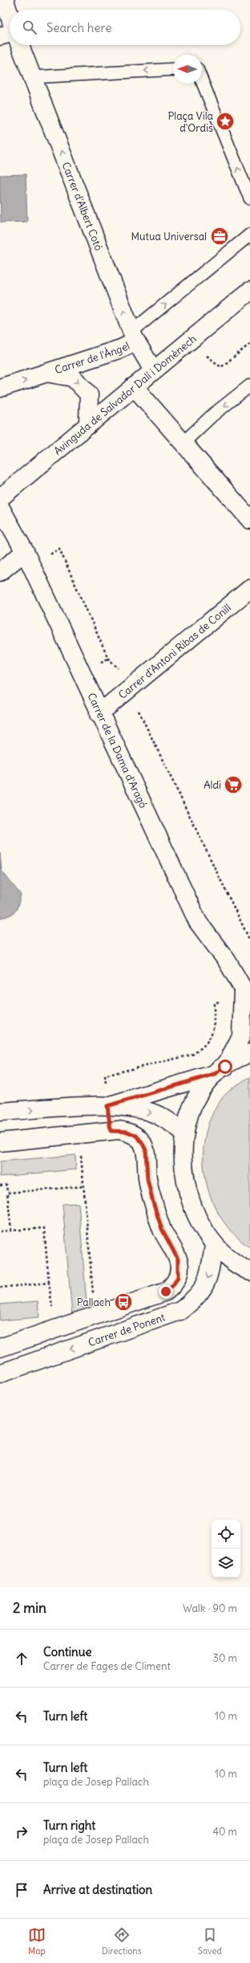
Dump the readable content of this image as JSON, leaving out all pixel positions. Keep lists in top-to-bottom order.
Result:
{
  "streets": {
    "street": [
      "Carrer d'Albert Cotó",
      "Carrer de l'Àngel",
      "Avinguda de Salvador Dalí i Domènech",
      "Carrer d'Antoni Ribas de Conill",
      "Carrer de la Dama d'Aragó",
      "Carrer de Ponent"
    ]
  },
  "crossings": [
    ["Carrer d'Albert Cotó", "Carrer de l'Àngel"],
    ["Carrer d'Albert Cotó", "Avinguda de Salvador Dalí i Domènech"],
    ["Carrer de l'Àngel", "Avinguda de Salvador Dalí i Domènech"],
    ["Carrer d'Antoni Ribas de Conill", "Carrer de la Dama d'Aragó"]
  ],
  "one_way": ["Carrer d'Albert Cotó", "Carrer de Ponent"],
  "places": {
    "place": ["Plaça Vila d'Ordis"],
    "office": ["Mutua Universal"],
    "supermarket": ["Aldi"],
    "bus stop": ["Pallach"]
  },
  "north": "left",
  "page": {
    "search": "Search here",
    "heading": ["2 min", "Walk · 90 m"],
    "list": [
      ["Continue", "Carrer de Fages de Climent", "30 m"],
      ["Turn left", "10 m"],
      ["Turn left", "plaça de Josep Pallach", "10 m"],
      ["Turn right", "plaça de Josep Pallach", "40 m"],
      "Arrive at destination"
    ],
    "nav": ["Map", "Directions", "Saved"]
  }
}
